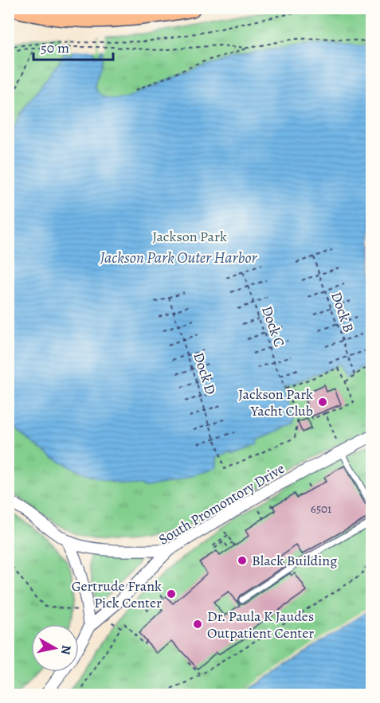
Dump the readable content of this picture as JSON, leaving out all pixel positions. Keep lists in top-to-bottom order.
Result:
{
  "streets": {
    "street": ["South Promontory Drive"],
    "path": ["Dock B", "Dock C", "Dock D"]
  },
  "crossings": [
    ["Dock C", "Dock D"]
  ],
  "water": ["Jackson Park Outer Harbor"],
  "parks": ["Jackson Park"],
  "places": [
    "Jackson Park Yacht Club",
    "Black Building",
    "Gertrude Frank Pick Center",
    "Dr. Paula K Jaudes Outpatient Center"
  ],
  "house_numbers": ["6501"],
  "scale_bar": "50 m",
  "north": "right"
}
